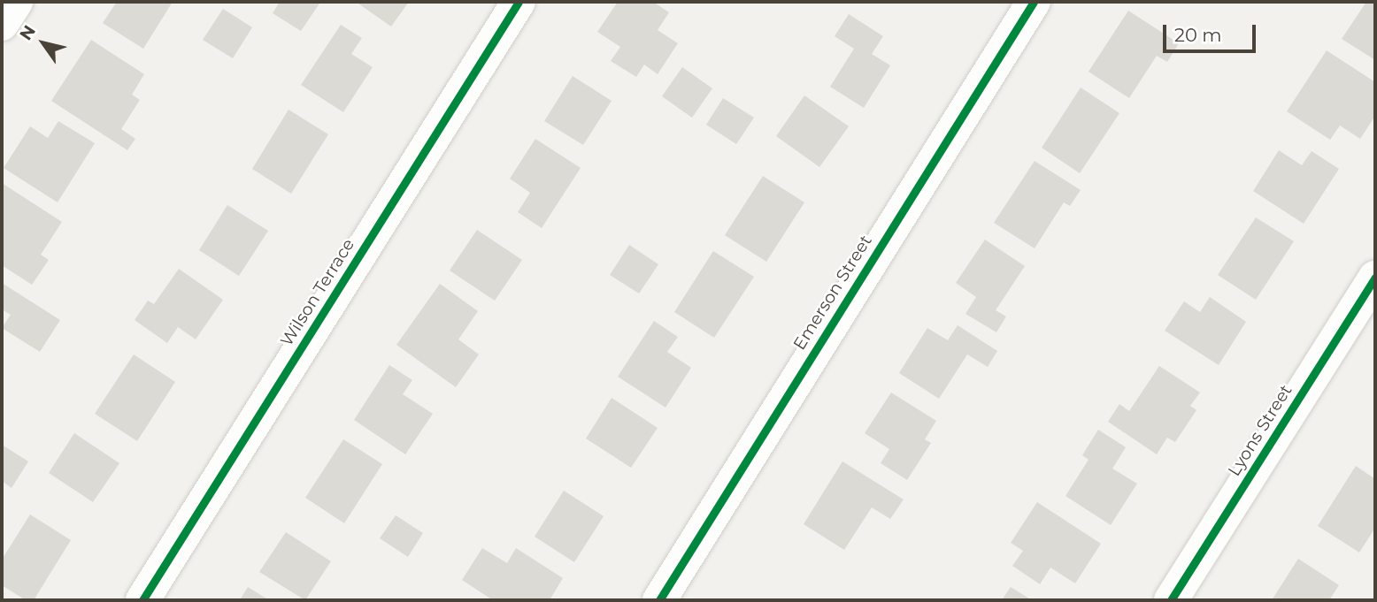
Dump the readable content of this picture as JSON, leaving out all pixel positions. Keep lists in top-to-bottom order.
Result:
{
  "streets": {
    "street": ["Wilson Terrace", "Emerson Street", "Lyons Street"]
  },
  "scale_bar": "20 m",
  "north": "top left"
}
